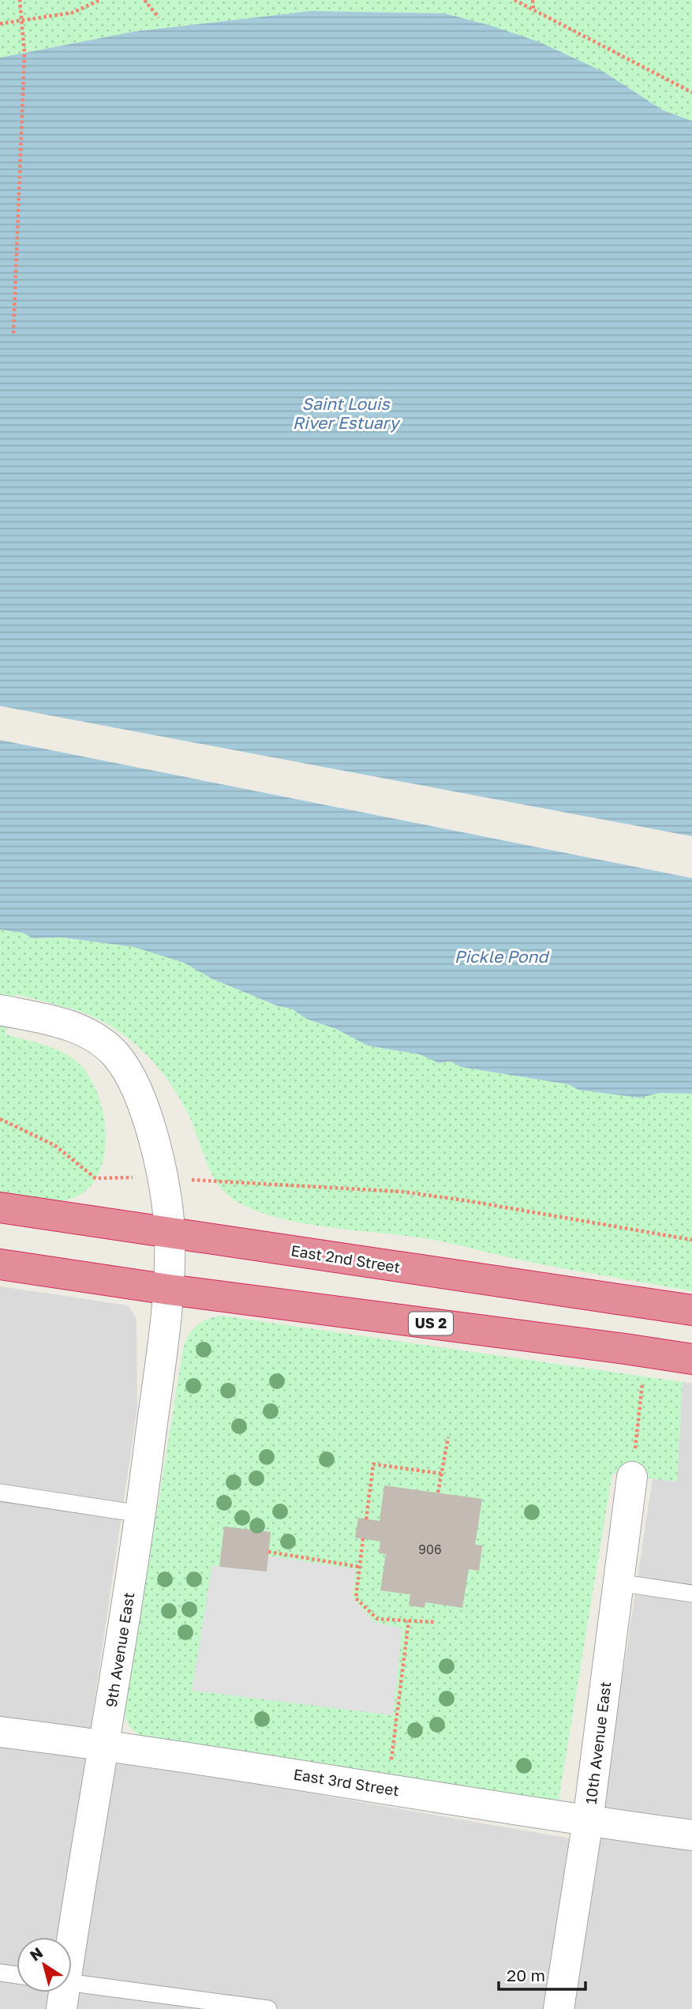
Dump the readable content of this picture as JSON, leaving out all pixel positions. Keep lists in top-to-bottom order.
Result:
{
  "streets": {
    "highway": ["East 2nd Street", "US 2"],
    "street": ["9th Avenue East", "10th Avenue East", "East 3rd Street"]
  },
  "crossings": [
    ["East 2nd Street", "9th Avenue East"],
    ["US 2", "9th Avenue East"],
    ["9th Avenue East", "East 3rd Street"],
    ["10th Avenue East", "East 3rd Street"]
  ],
  "water": ["Saint Louis River Estuary", "Pickle Pond"],
  "house_numbers": ["906"],
  "scale_bar": "20 m",
  "north": "top left"
}
